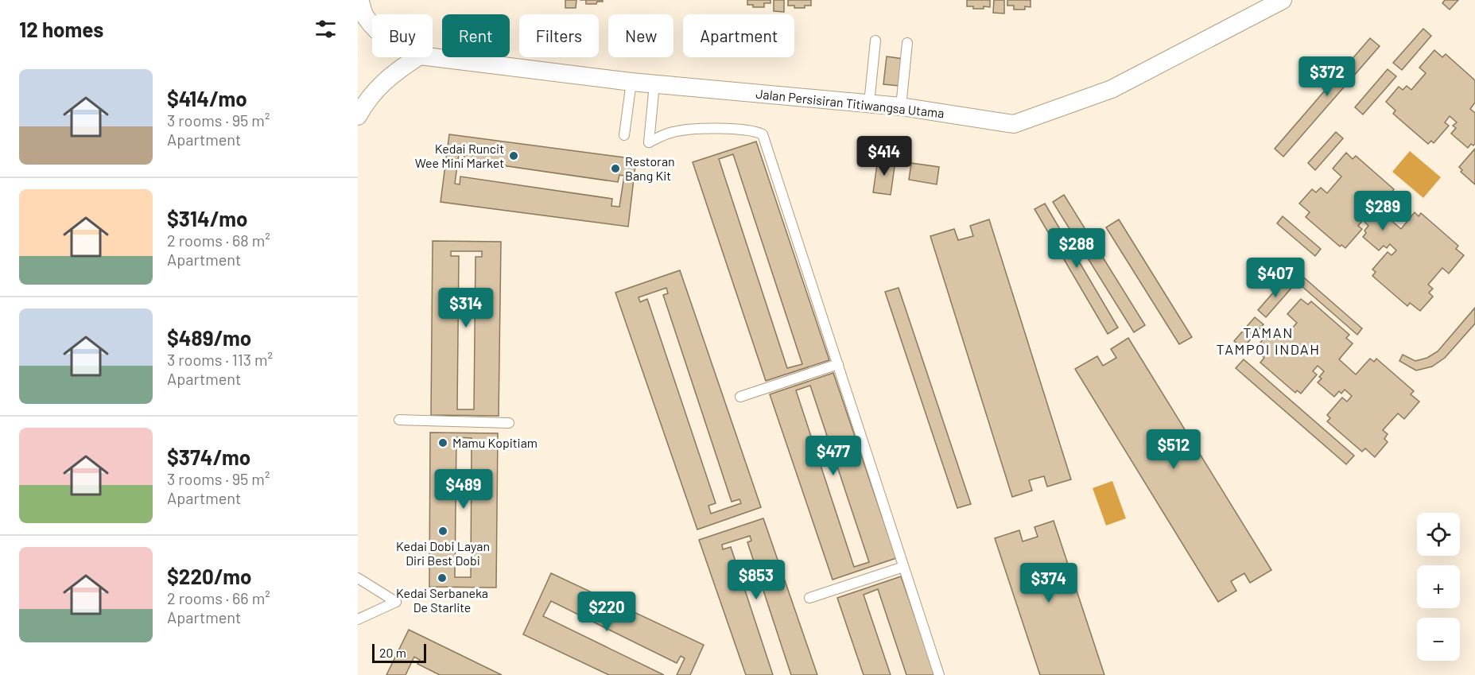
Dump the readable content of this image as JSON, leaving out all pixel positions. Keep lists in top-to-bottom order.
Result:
{
  "streets": {
    "street": ["Jalan Persisiran Titiwangsa Utama"]
  },
  "districts": ["TAMAN TAMPOI INDAH"],
  "places": [
    "Kedai Runcit Wee Mini Market",
    "Restoran Bang Kit",
    "Mamu Kopitiam",
    "Kedai Dobi Layan Diri Best Dobi",
    "Kedai Serbaneka De Starlite"
  ],
  "scale_bar": "20 m",
  "page": {
    "heading": "12 homes",
    "chip": [
      "Buy",
      "Rent",
      "Filters",
      "New",
      "Apartment"
    ],
    "price": [
      "$372",
      "$414",
      "$289",
      "$288",
      "$407",
      "$314",
      "$512",
      "$477",
      "$489",
      "$853",
      "$374",
      "$220"
    ],
    "list": [
      {
        "name": "$414/mo",
        "note": "3 rooms · 95 m² · Apartment"
      },
      {
        "name": "$314/mo",
        "note": "2 rooms · 68 m² · Apartment"
      },
      {
        "name": "$489/mo",
        "note": "3 rooms · 113 m² · Apartment"
      },
      {
        "name": "$374/mo",
        "note": "3 rooms · 95 m² · Apartment"
      },
      {
        "name": "$220/mo",
        "note": "2 rooms · 66 m² · Apartment"
      }
    ],
    "map_buttons": ["+", "−"],
    "scale": "20 m"
  }
}
